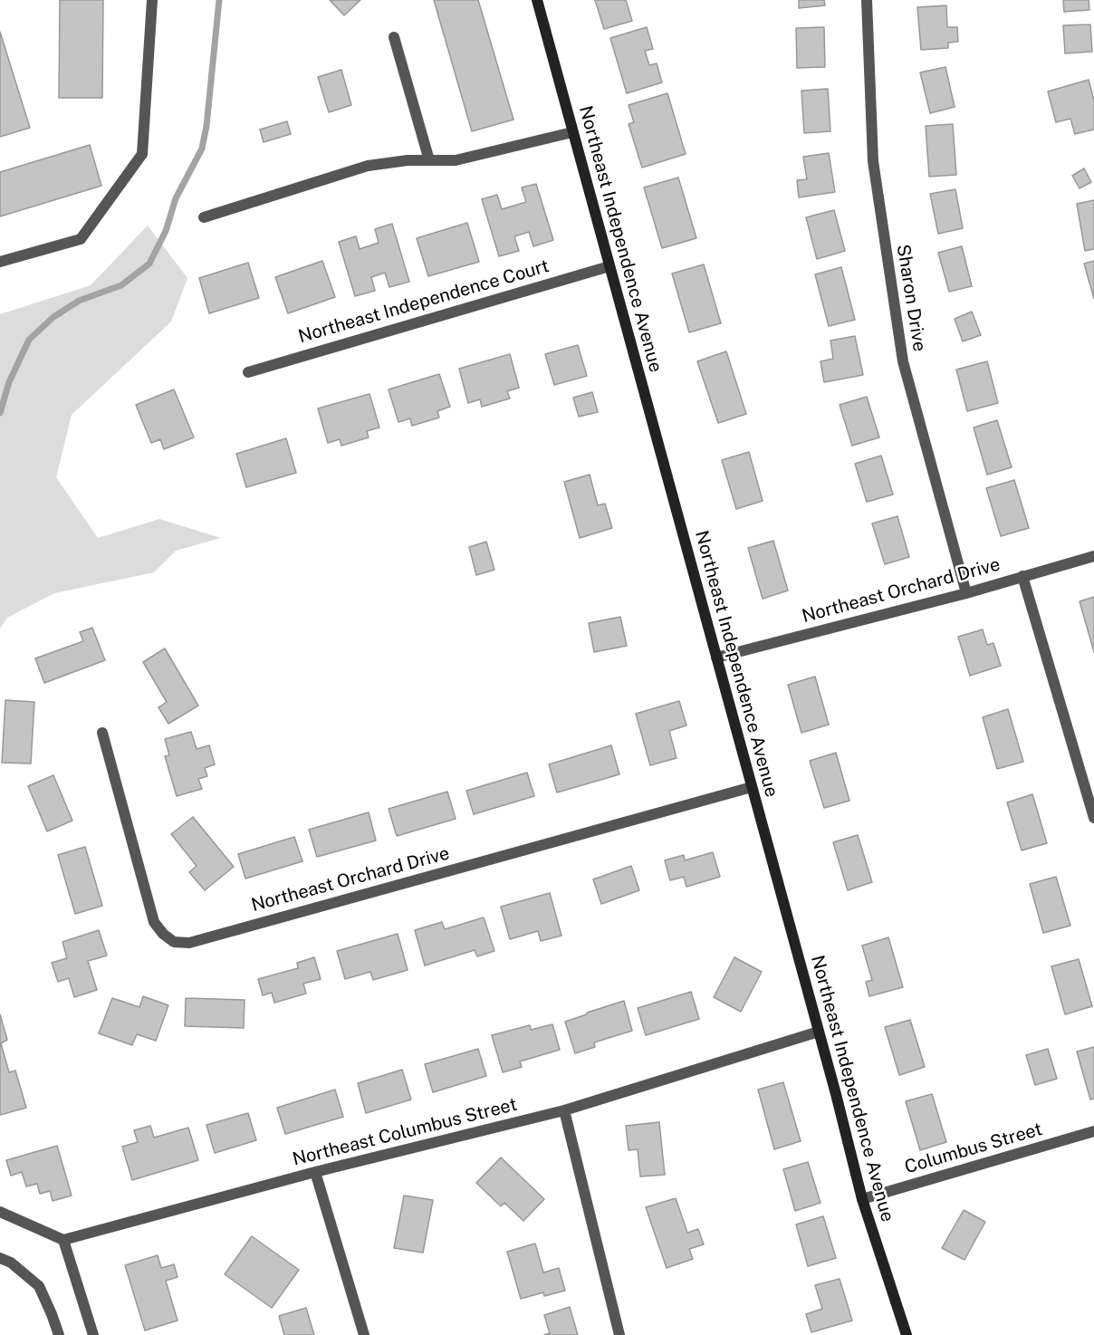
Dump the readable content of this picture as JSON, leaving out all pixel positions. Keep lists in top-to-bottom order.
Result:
{
  "streets": {
    "street": [
      "Northeast Independence Avenue",
      "Sharon Drive",
      "Northeast Independence Court",
      "Northeast Orchard Drive",
      "Northeast Columbus Street",
      "Columbus Street"
    ]
  },
  "crossings": [
    ["Northeast Independence Avenue", "Northeast Independence Court"],
    ["Northeast Independence Avenue", "Northeast Orchard Drive"],
    ["Northeast Independence Avenue", "Northeast Columbus Street"],
    ["Northeast Independence Avenue", "Columbus Street"],
    ["Sharon Drive", "Northeast Orchard Drive"]
  ]
}
